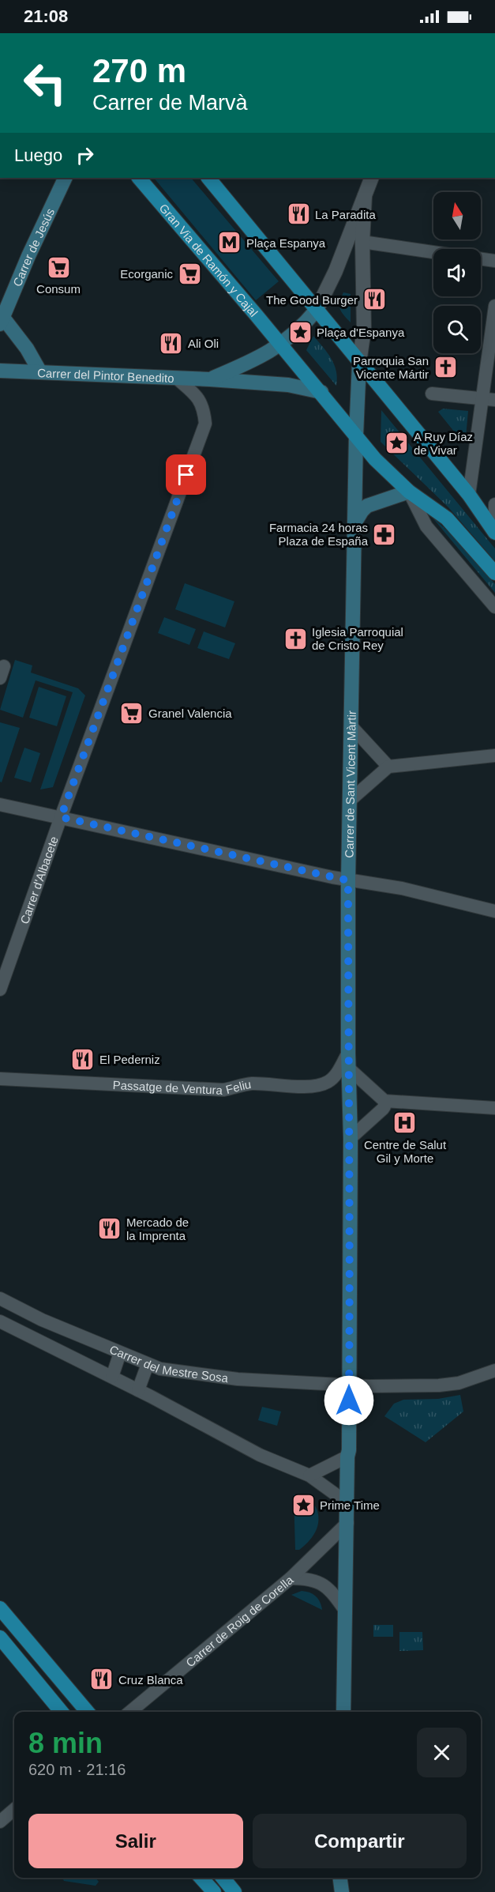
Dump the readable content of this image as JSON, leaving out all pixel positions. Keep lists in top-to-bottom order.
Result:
{
  "streets": {
    "main road": [
      "Carrer de Jesús",
      "Gran Via de Ramón y Cajal",
      "Carrer del Pintor Benedito",
      "Carrer de Sant Vicent Màrtir"
    ],
    "street": [
      "Carrer d'Albacete",
      "Passatge de Ventura Feliu",
      "Carrer del Mestre Sosa",
      "Carrer de Roig de Corella"
    ]
  },
  "crossings": [
    ["Carrer de Jesús", "Carrer del Pintor Benedito"],
    ["Carrer del Pintor Benedito", "Carrer d'Albacete"],
    ["Carrer de Sant Vicent Màrtir", "Passatge de Ventura Feliu"],
    ["Carrer de Sant Vicent Màrtir", "Carrer del Mestre Sosa"],
    ["Carrer de Sant Vicent Màrtir", "Carrer de Roig de Corella"]
  ],
  "places": {
    "restaurant": [
      "La Paradita",
      "The Good Burger",
      "Ali Oli",
      "El Pederniz",
      "Mercado de la Imprenta",
      "Cruz Blanca"
    ],
    "metro station": ["Plaça Espanya"],
    "supermarket": ["Consum", "Ecorganic", "Granel Valencia"],
    "place": ["Plaça d'Espanya", "A Ruy Díaz de Vivar", "Prime Time"],
    "church": ["Parroquia San Vicente Mártir", "Iglesia Parroquial de Cristo Rey"],
    "pharmacy": ["Farmacia 24 horas Plaza de España"],
    "hospital": ["Centre de Salut Gil y Morte"]
  },
  "north": "top",
  "page": {
    "status": "21:08",
    "turn": ["270 m", "Carrer de Marvà"],
    "then": "Luego",
    "heading": ["8 min", "620 m · 21:16"],
    "buttons": ["Salir", "Compartir"]
  }
}
